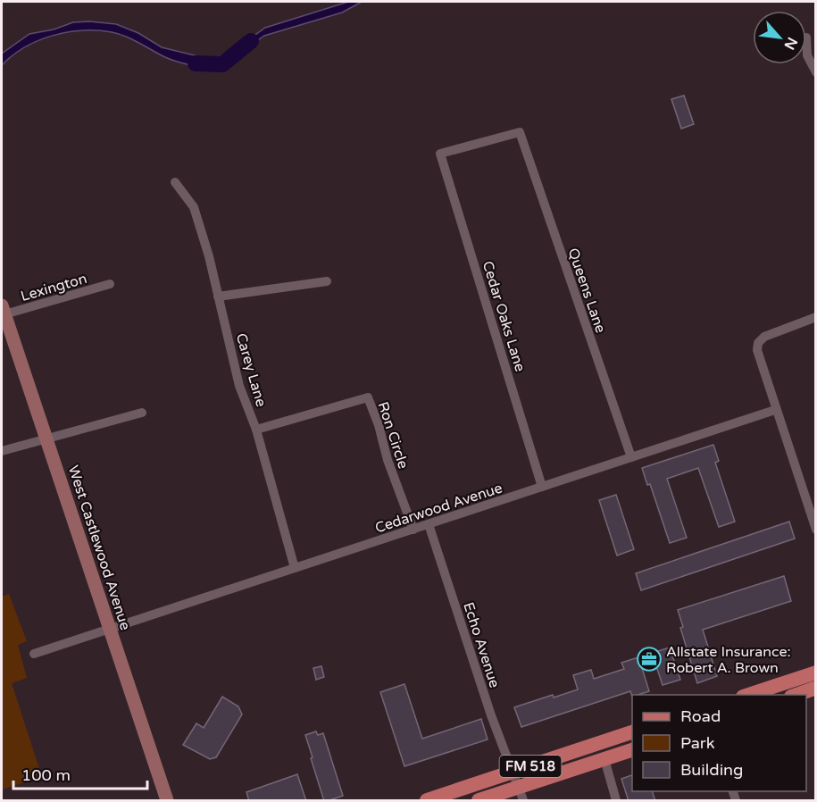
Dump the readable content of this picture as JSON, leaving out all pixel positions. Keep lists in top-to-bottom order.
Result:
{
  "streets": {
    "main road": ["FM 518"],
    "street": [
      "Lexington",
      "Queens Lane",
      "Cedar Oaks Lane",
      "Carey Lane",
      "Ron Circle",
      "Cedarwood Avenue",
      "West Castlewood Avenue",
      "Echo Avenue"
    ]
  },
  "crossings": [
    ["Lexington", "West Castlewood Avenue"],
    ["Queens Lane", "Cedar Oaks Lane"],
    ["Queens Lane", "Cedarwood Avenue"],
    ["Cedar Oaks Lane", "Cedarwood Avenue"],
    ["Carey Lane", "Ron Circle"],
    ["Carey Lane", "Cedarwood Avenue"],
    ["Ron Circle", "Cedarwood Avenue"],
    ["Cedarwood Avenue", "West Castlewood Avenue"],
    ["Cedarwood Avenue", "Echo Avenue"],
    ["Echo Avenue", "FM 518"]
  ],
  "places": {
    "office": ["Allstate Insurance: Robert A. Brown"]
  },
  "legend": ["Road", "Park", "Building"],
  "scale_bar": "100 m",
  "north": "bottom right"
}
